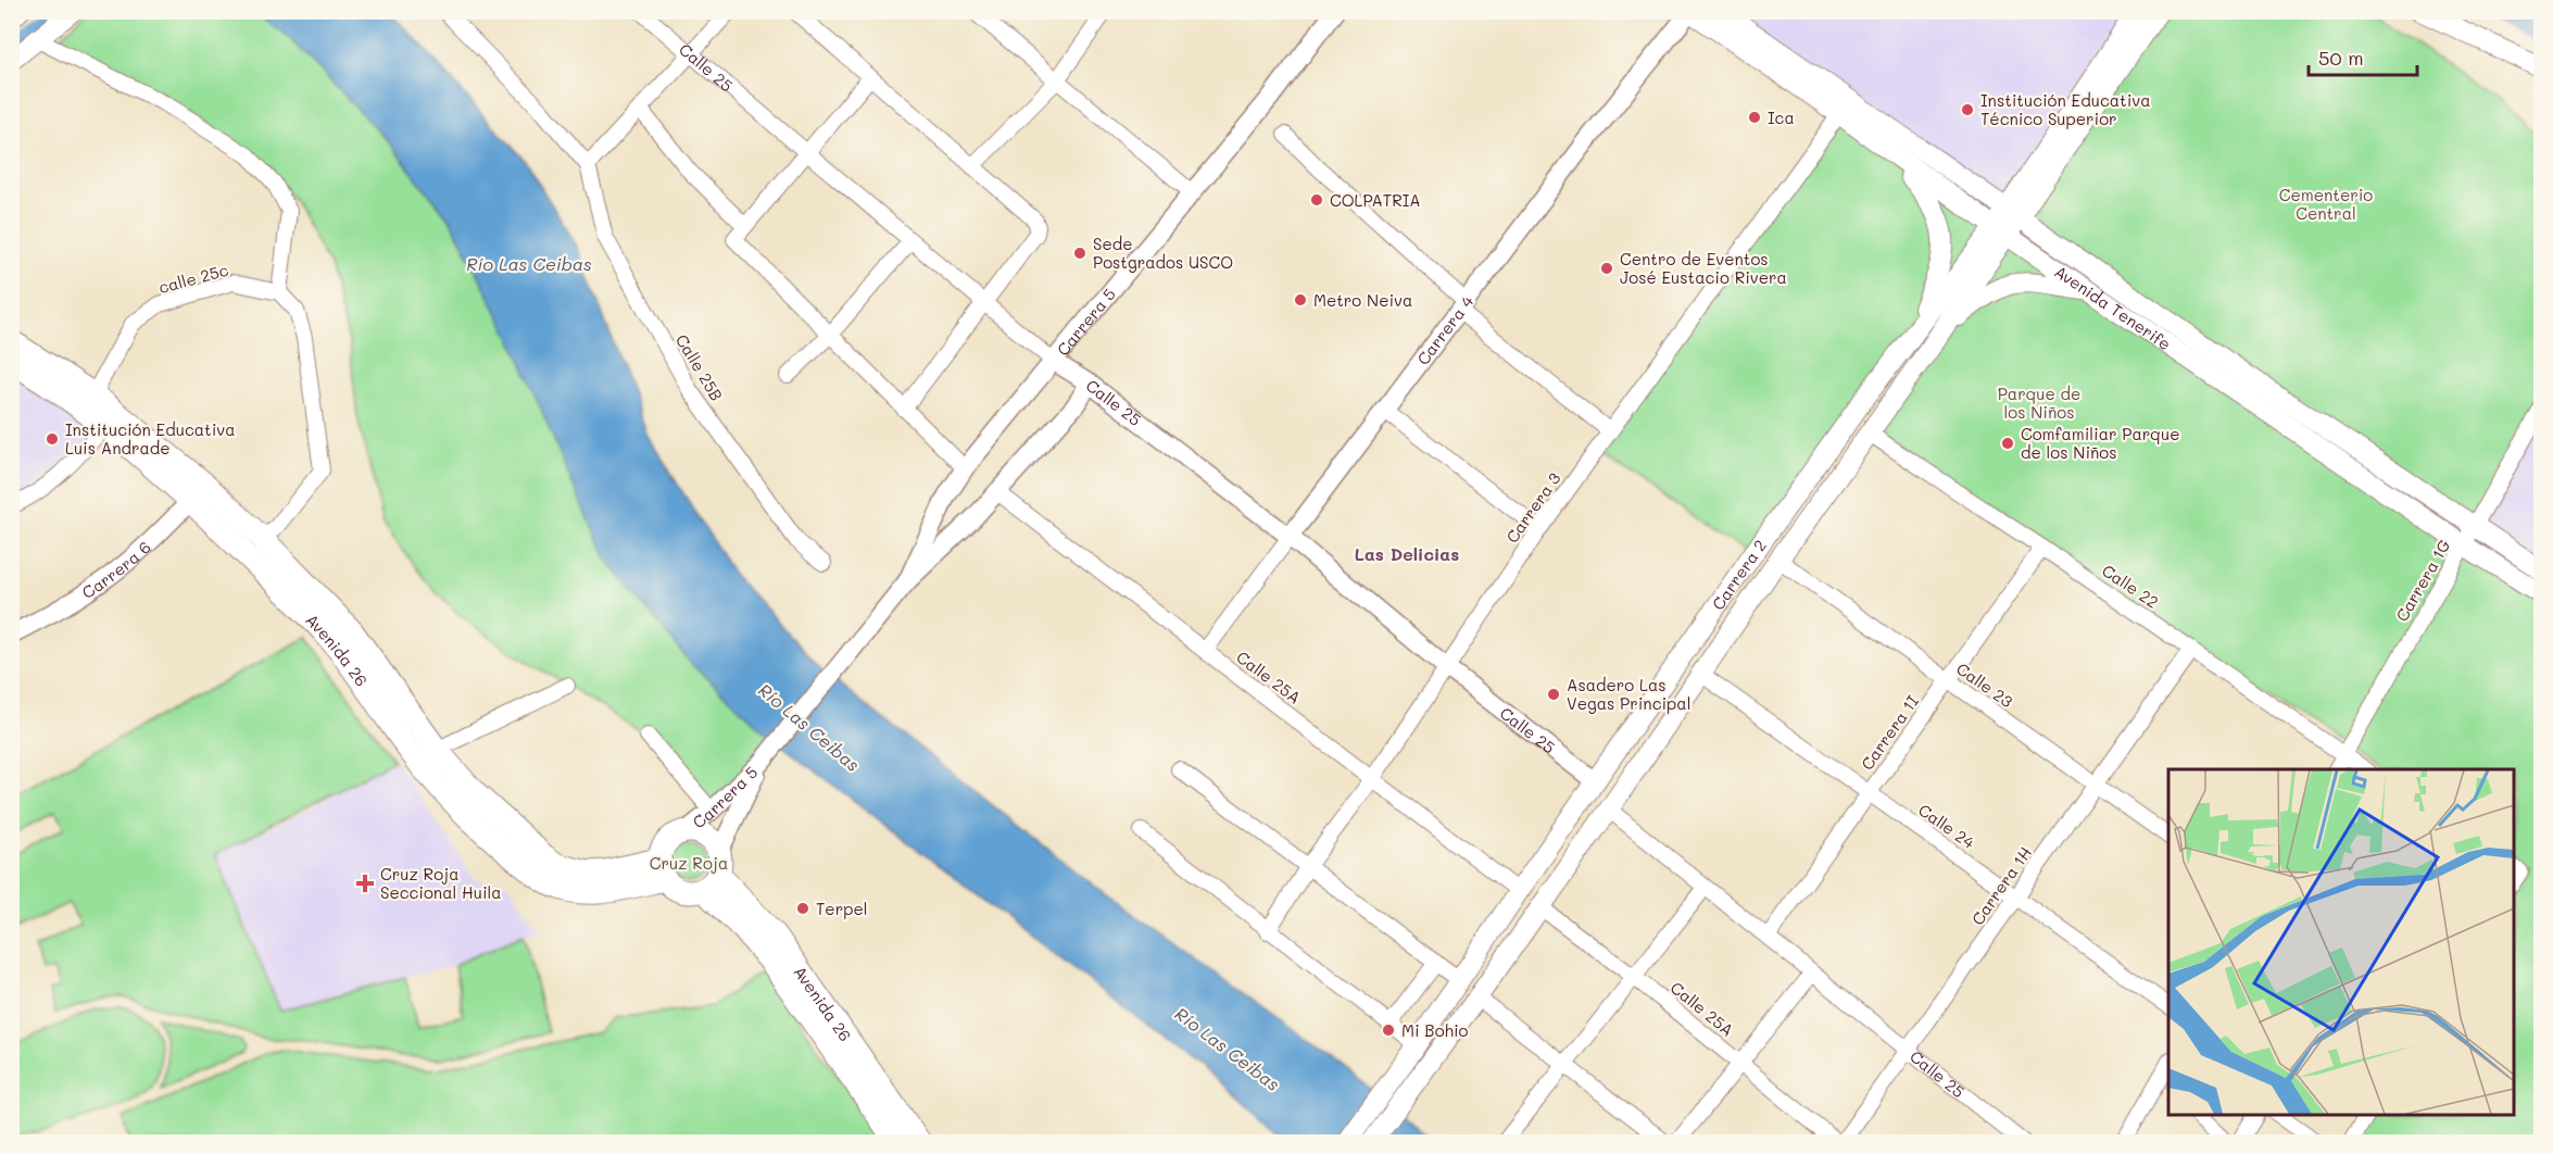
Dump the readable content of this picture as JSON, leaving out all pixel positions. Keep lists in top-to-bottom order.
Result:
{
  "streets": {
    "main road": ["Avenida Tenerife", "Carrera 2", "Avenida 26"],
    "street": [
      "Calle 25",
      "calle 25c",
      "Carrera 5",
      "Carrera 4",
      "Calle 25B",
      "Carrera 3",
      "Carrera 6",
      "Carrera 1G",
      "Calle 22",
      "Calle 25A",
      "Calle 23",
      "Carrera 1I",
      "Calle 24",
      "Carrera 1H"
    ]
  },
  "crossings": [
    ["Calle 25", "Carrera 5"],
    ["Calle 25", "Carrera 4"],
    ["Calle 25", "Carrera 3"],
    ["Calle 25", "Carrera 2"],
    ["Calle 25", "Carrera 1I"],
    ["Calle 25", "Carrera 1H"],
    ["calle 25c", "Avenida 26"],
    ["Avenida Tenerife", "Carrera 4"],
    ["Avenida Tenerife", "Carrera 3"],
    ["Avenida Tenerife", "Carrera 2"],
    ["Avenida Tenerife", "Carrera 1G"],
    ["Carrera 5", "Avenida 26"],
    ["Carrera 5", "Calle 25A"],
    ["Carrera 4", "Calle 25A"],
    ["Carrera 3", "Calle 25A"],
    ["Carrera 6", "Avenida 26"],
    ["Carrera 2", "Calle 22"],
    ["Carrera 2", "Calle 25A"],
    ["Carrera 2", "Calle 23"],
    ["Carrera 2", "Calle 24"],
    ["Carrera 1G", "Calle 22"],
    ["Calle 22", "Carrera 1I"],
    ["Calle 22", "Carrera 1H"],
    ["Calle 25A", "Carrera 1H"],
    ["Calle 23", "Carrera 1I"],
    ["Calle 23", "Carrera 1H"],
    ["Carrera 1I", "Calle 24"],
    ["Calle 24", "Carrera 1H"]
  ],
  "districts": ["Las Delicias"],
  "water": ["Río Las Ceibas"],
  "parks": ["Cementerio Central", "Parque de los Niños", "Cruz Roja"],
  "places": {
    "other": [
      "Institución Educativa Técnico Superior",
      "Ica",
      "COLPATRIA",
      "Sede Postgrados USCO",
      "Centro de Eventos José Eustacio Rivera",
      "Metro Neiva",
      "Institución Educativa Luis Andrade",
      "Comfamiliar Parque de los Niños",
      "Asadero Las Vegas Principal",
      "Terpel",
      "Mi Bohio"
    ],
    "health": ["Cruz Roja Seccional Huila"]
  },
  "scale_bar": "50 m"
}
